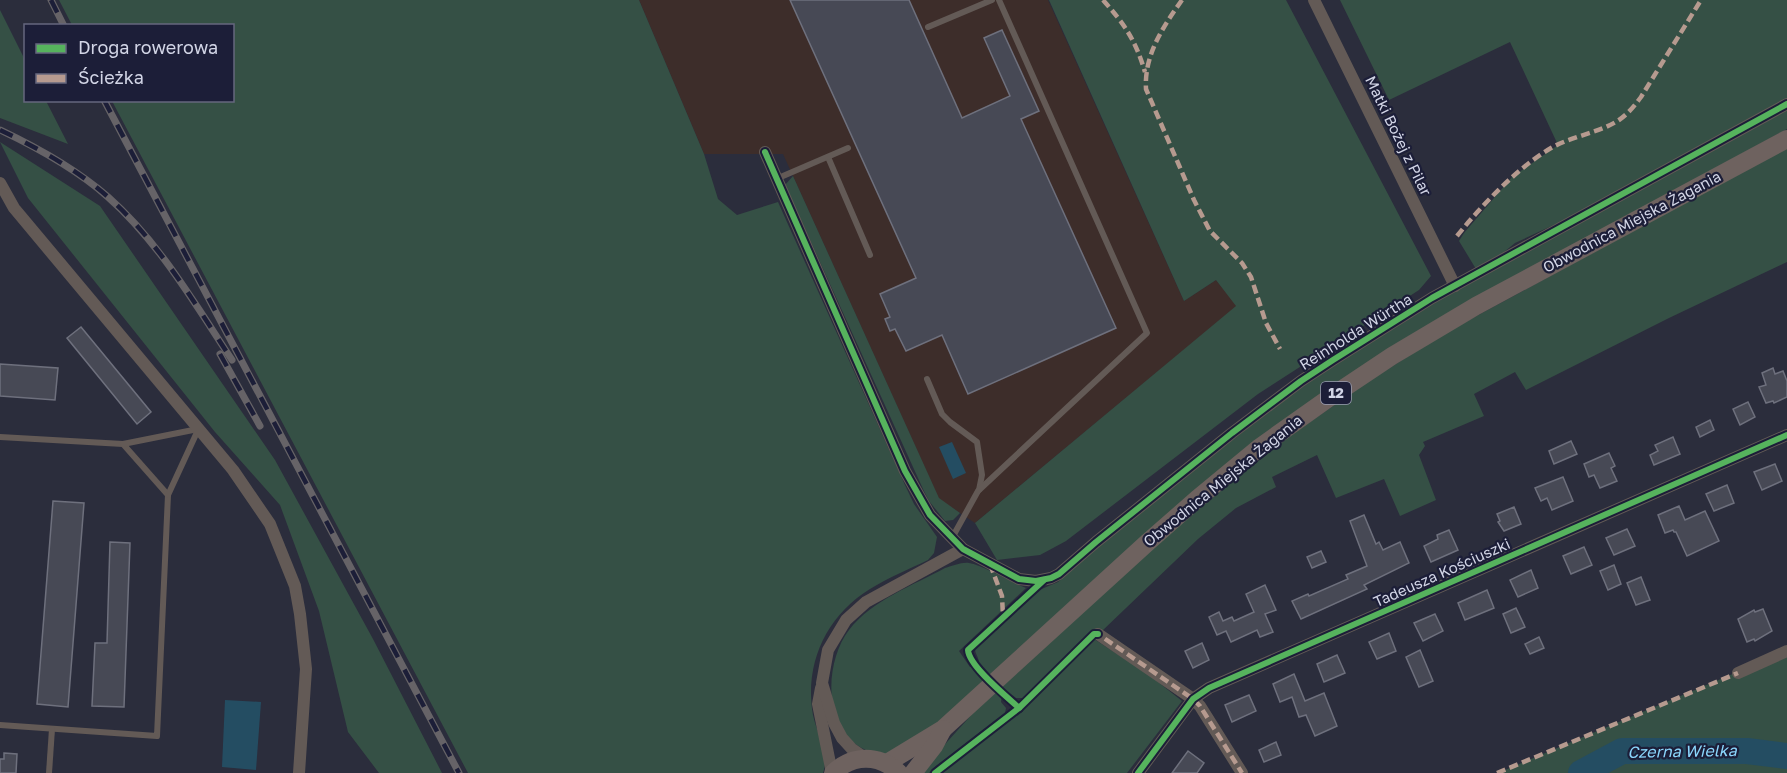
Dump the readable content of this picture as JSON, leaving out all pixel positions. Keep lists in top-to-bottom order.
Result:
{
  "streets": {
    "main road": ["Obwodnica Miejska Żagania", "12"],
    "street": ["Matki Bożej z Pilar", "Reinholda Würtha", "Tadeusza Kościuszki"]
  },
  "crossings": [
    ["Matki Bożej z Pilar", "Reinholda Würtha"],
    ["Obwodnica Miejska Żagania", "12"]
  ],
  "water": ["Czerna Wielka"],
  "legend": ["Droga rowerowa", "Ścieżka"]
}
